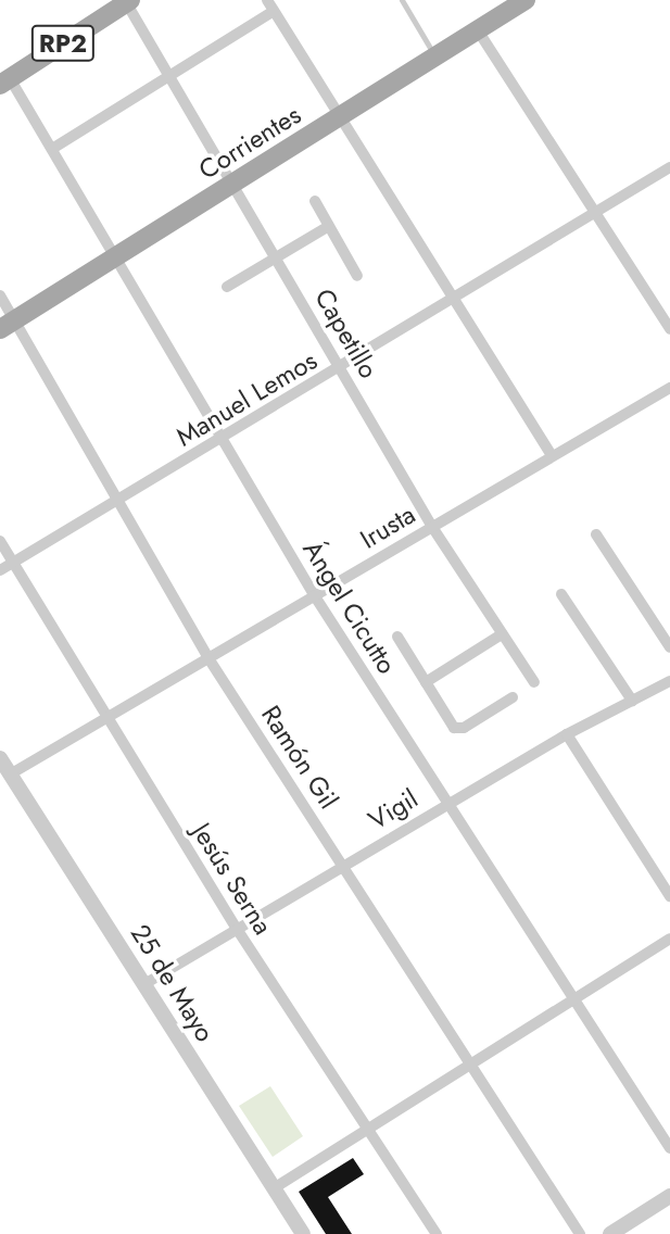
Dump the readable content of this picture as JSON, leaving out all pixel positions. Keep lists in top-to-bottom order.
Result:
{
  "streets": {
    "main road": ["RP2", "Corrientes"],
    "street": [
      "Capetillo",
      "Manuel Lemos",
      "Irusta",
      "Ángel Cicutto",
      "Ramón Gil",
      "Vigil",
      "Jesús Serna",
      "25 de Mayo"
    ]
  },
  "crossings": [
    ["RP2", "Capetillo"],
    ["RP2", "Ángel Cicutto"],
    ["Corrientes", "Capetillo"],
    ["Corrientes", "Ángel Cicutto"],
    ["Corrientes", "Ramón Gil"],
    ["Capetillo", "Manuel Lemos"],
    ["Capetillo", "Irusta"],
    ["Manuel Lemos", "Ángel Cicutto"],
    ["Manuel Lemos", "Ramón Gil"],
    ["Manuel Lemos", "Jesús Serna"],
    ["Irusta", "Ángel Cicutto"],
    ["Irusta", "Ramón Gil"],
    ["Irusta", "Jesús Serna"],
    ["Irusta", "25 de Mayo"],
    ["Ángel Cicutto", "Vigil"],
    ["Ramón Gil", "Vigil"],
    ["Vigil", "Jesús Serna"],
    ["Vigil", "25 de Mayo"]
  ]
}
